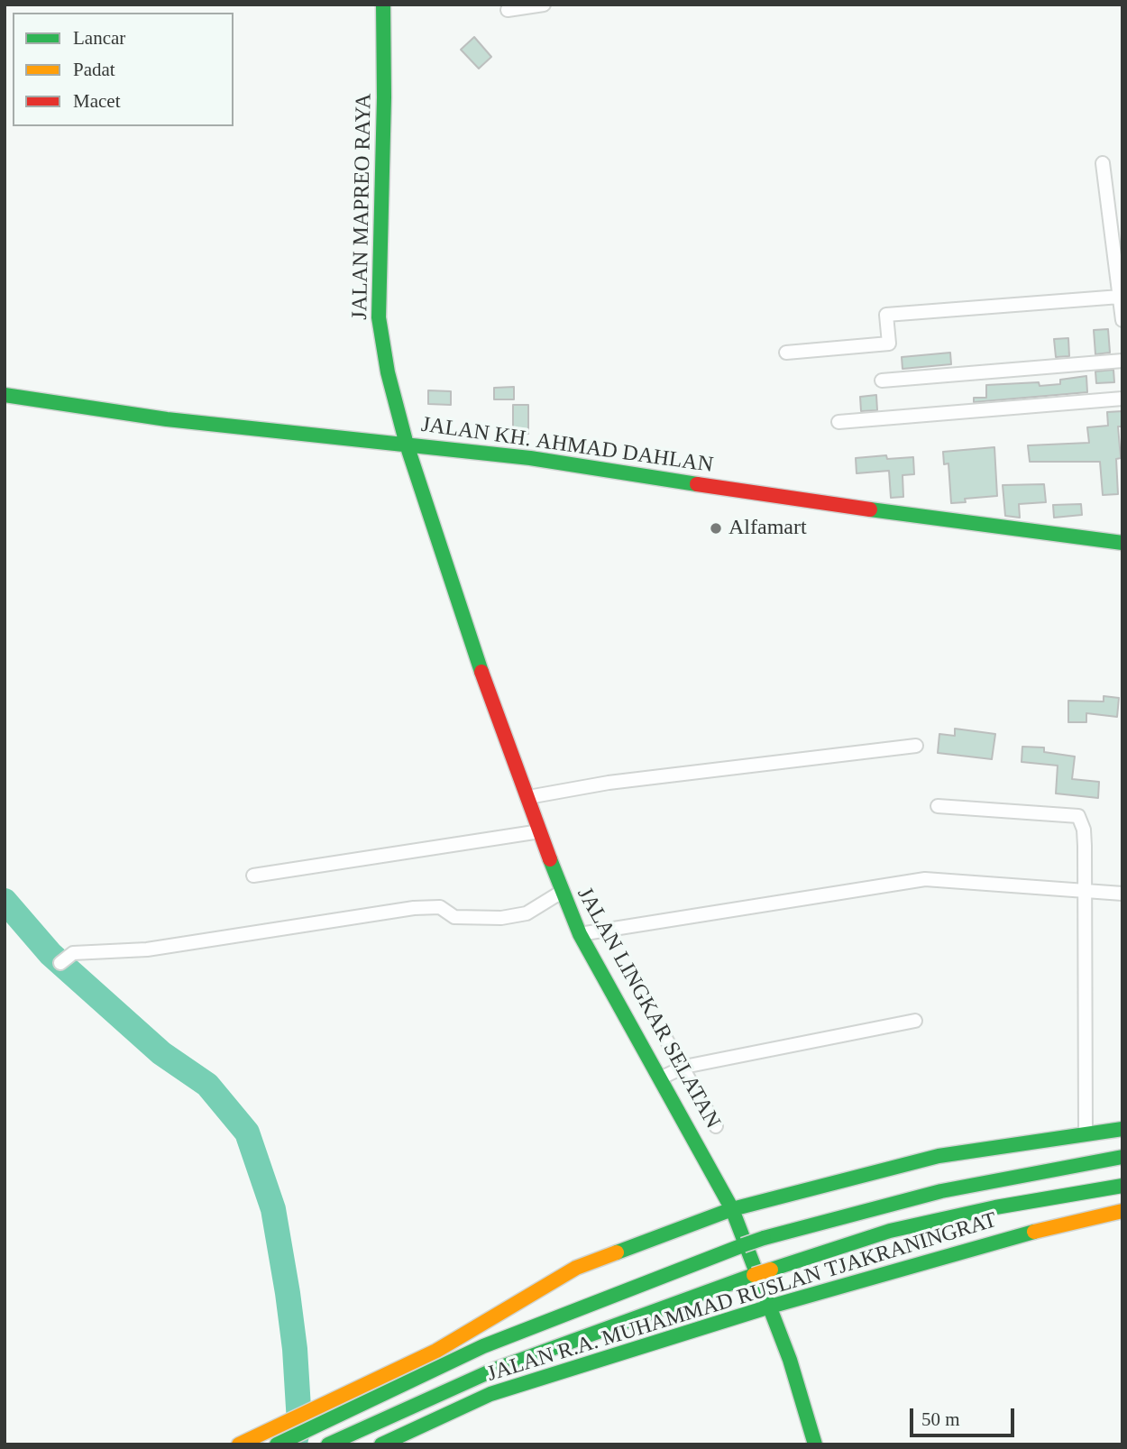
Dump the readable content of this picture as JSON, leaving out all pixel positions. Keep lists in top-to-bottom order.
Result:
{
  "streets": {
    "main road": [
      "JALAN MAPREO RAYA",
      "JALAN KH. AHMAD DAHLAN",
      "JALAN LINGKAR SELATAN",
      "JALAN R.A. MUHAMMAD RUSLAN TJAKRANINGRAT"
    ]
  },
  "crossings": [
    ["JALAN MAPREO RAYA", "JALAN KH. AHMAD DAHLAN"],
    ["JALAN MAPREO RAYA", "JALAN LINGKAR SELATAN"],
    ["JALAN KH. AHMAD DAHLAN", "JALAN LINGKAR SELATAN"],
    ["JALAN LINGKAR SELATAN", "JALAN R.A. MUHAMMAD RUSLAN TJAKRANINGRAT"]
  ],
  "places": ["Alfamart"],
  "legend": ["Lancar", "Padat", "Macet"],
  "scale_bar": "50 m"
}
